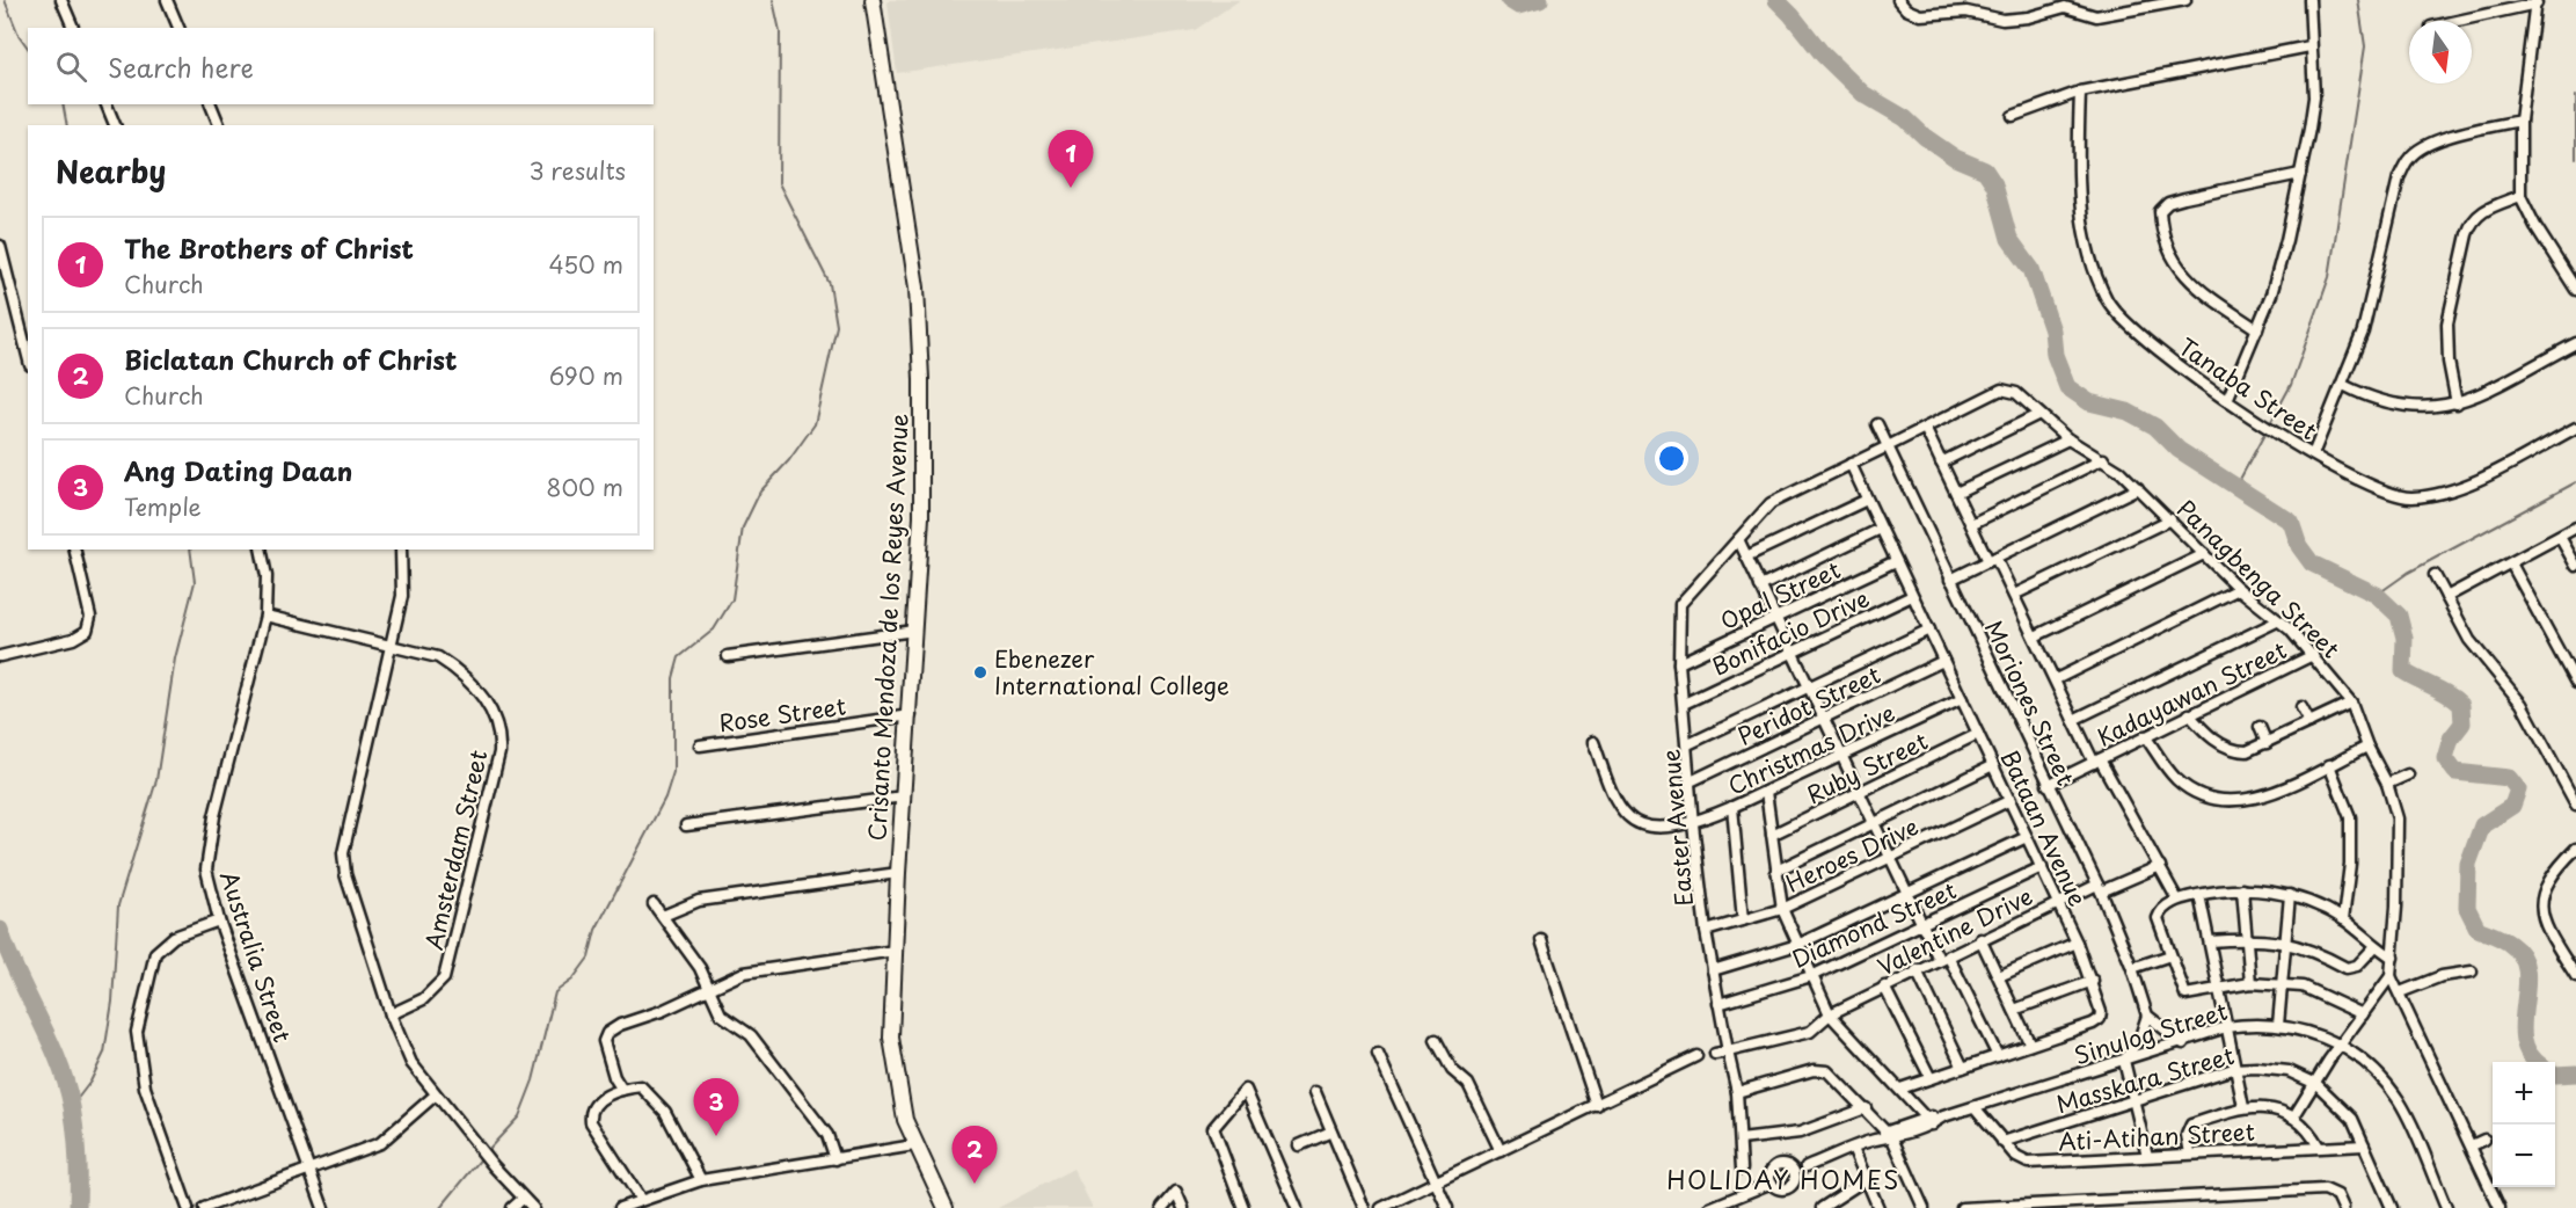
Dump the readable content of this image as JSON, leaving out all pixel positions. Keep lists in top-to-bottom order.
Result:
{
  "streets": {
    "main road": ["Crisanto Mendoza de los Reyes Avenue"],
    "street": [
      "Tanaba Street",
      "Panagbenga Street",
      "Opal Street",
      "Bonifacio Drive",
      "Kadayawan Street",
      "Moriones Street",
      "Peridot Street",
      "Rose Street",
      "Christmas Drive",
      "Ruby Street",
      "Easter Avenue",
      "Bataan Avenue",
      "Amsterdam Street",
      "Heroes Drive",
      "Diamond Street",
      "Valentine Drive",
      "Australia Street",
      "Sinulog Street",
      "Masskara Street",
      "Ati-Atihan Street"
    ]
  },
  "crossings": [
    ["Panagbenga Street", "Kadayawan Street"],
    ["Opal Street", "Easter Avenue"],
    ["Opal Street", "Bataan Avenue"],
    ["Crisanto Mendoza de los Reyes Avenue", "Rose Street"],
    ["Bonifacio Drive", "Easter Avenue"],
    ["Bonifacio Drive", "Bataan Avenue"],
    ["Kadayawan Street", "Moriones Street"],
    ["Moriones Street", "Easter Avenue"],
    ["Moriones Street", "Valentine Drive"],
    ["Peridot Street", "Easter Avenue"],
    ["Peridot Street", "Bataan Avenue"],
    ["Christmas Drive", "Easter Avenue"],
    ["Christmas Drive", "Bataan Avenue"],
    ["Ruby Street", "Bataan Avenue"],
    ["Easter Avenue", "Bataan Avenue"],
    ["Easter Avenue", "Heroes Drive"],
    ["Easter Avenue", "Diamond Street"],
    ["Bataan Avenue", "Heroes Drive"],
    ["Bataan Avenue", "Diamond Street"],
    ["Bataan Avenue", "Valentine Drive"],
    ["Amsterdam Street", "Australia Street"],
    ["Sinulog Street", "Ati-Atihan Street"],
    ["Masskara Street", "Ati-Atihan Street"]
  ],
  "districts": ["HOLIDAY HOMES"],
  "places": ["Ebenezer International College"],
  "north": "bottom",
  "page": {
    "search": "Search here",
    "heading": ["Nearby", "3 results"],
    "pins": ["1", "3", "2"],
    "list": [
      {
        "mark": "1",
        "name": "The Brothers of Christ",
        "note": "Church",
        "value": "450 m"
      },
      {
        "mark": "2",
        "name": "Biclatan Church of Christ",
        "note": "Church",
        "value": "690 m"
      },
      {
        "mark": "3",
        "name": "Ang Dating Daan",
        "note": "Temple",
        "value": "800 m"
      }
    ],
    "map_buttons": ["+", "−"]
  }
}
